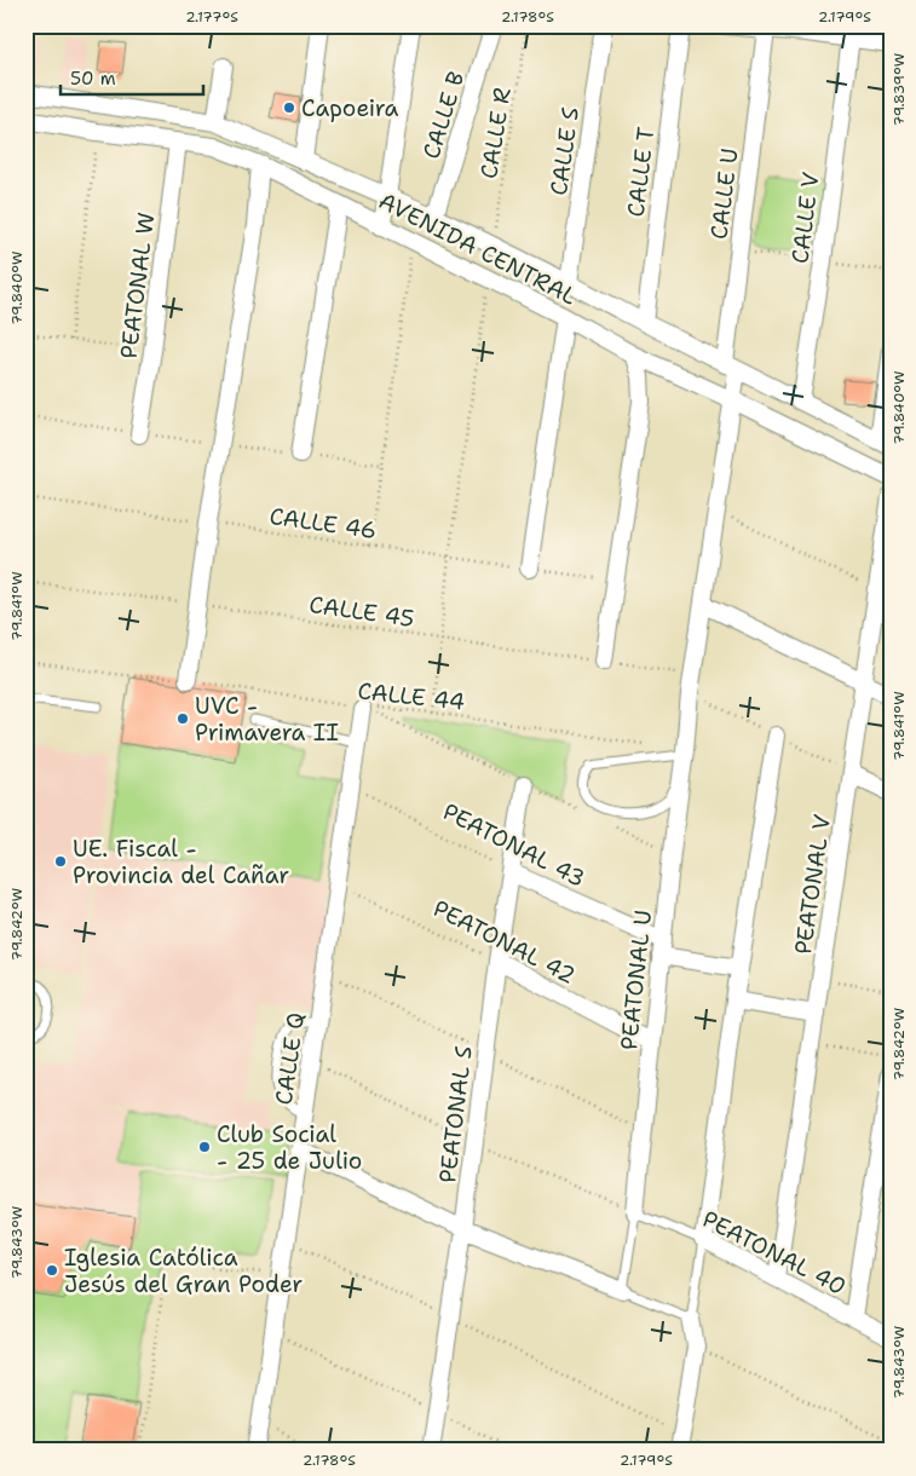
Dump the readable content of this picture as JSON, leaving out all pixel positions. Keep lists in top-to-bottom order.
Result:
{
  "streets": {
    "street": [
      "CALLE B",
      "CALLE S",
      "CALLE T",
      "CALLE U",
      "CALLE V",
      "AVENIDA CENTRAL",
      "PEATONAL W",
      "PEATONAL 43",
      "PEATONAL V",
      "PEATONAL 42",
      "PEATONAL U",
      "CALLE Q",
      "PEATONAL S",
      "PEATONAL 40"
    ],
    "path": [
      "CALLE R",
      "CALLE 46",
      "CALLE 45",
      "CALLE 44"
    ]
  },
  "crossings": [
    ["CALLE B", "AVENIDA CENTRAL"],
    ["CALLE R", "AVENIDA CENTRAL"],
    ["CALLE S", "AVENIDA CENTRAL"],
    ["CALLE T", "AVENIDA CENTRAL"],
    ["CALLE U", "AVENIDA CENTRAL"],
    ["CALLE U", "PEATONAL U"],
    ["CALLE V", "AVENIDA CENTRAL"],
    ["AVENIDA CENTRAL", "PEATONAL W"],
    ["CALLE 45", "PEATONAL U"],
    ["CALLE 44", "CALLE Q"],
    ["PEATONAL 43", "PEATONAL U"],
    ["PEATONAL 43", "CALLE Q"],
    ["PEATONAL 43", "PEATONAL S"],
    ["PEATONAL V", "PEATONAL 40"],
    ["PEATONAL 42", "PEATONAL U"],
    ["PEATONAL 42", "CALLE Q"],
    ["PEATONAL 42", "PEATONAL S"],
    ["PEATONAL U", "PEATONAL 40"]
  ],
  "places": [
    "Capoeira",
    "UVC - Primavera II",
    "UE. Fiscal - Provincia del Cañar",
    "Club Social - 25 de Julio",
    "Iglesia Católica Jesús del Gran Poder"
  ],
  "scale_bar": "50 m",
  "coordinates": [
    "2.177°S",
    "2.178°S",
    "2.179°S",
    "79.839°W",
    "79.840°W",
    "79.841°W",
    "79.842°W",
    "79.843°W"
  ]
}
